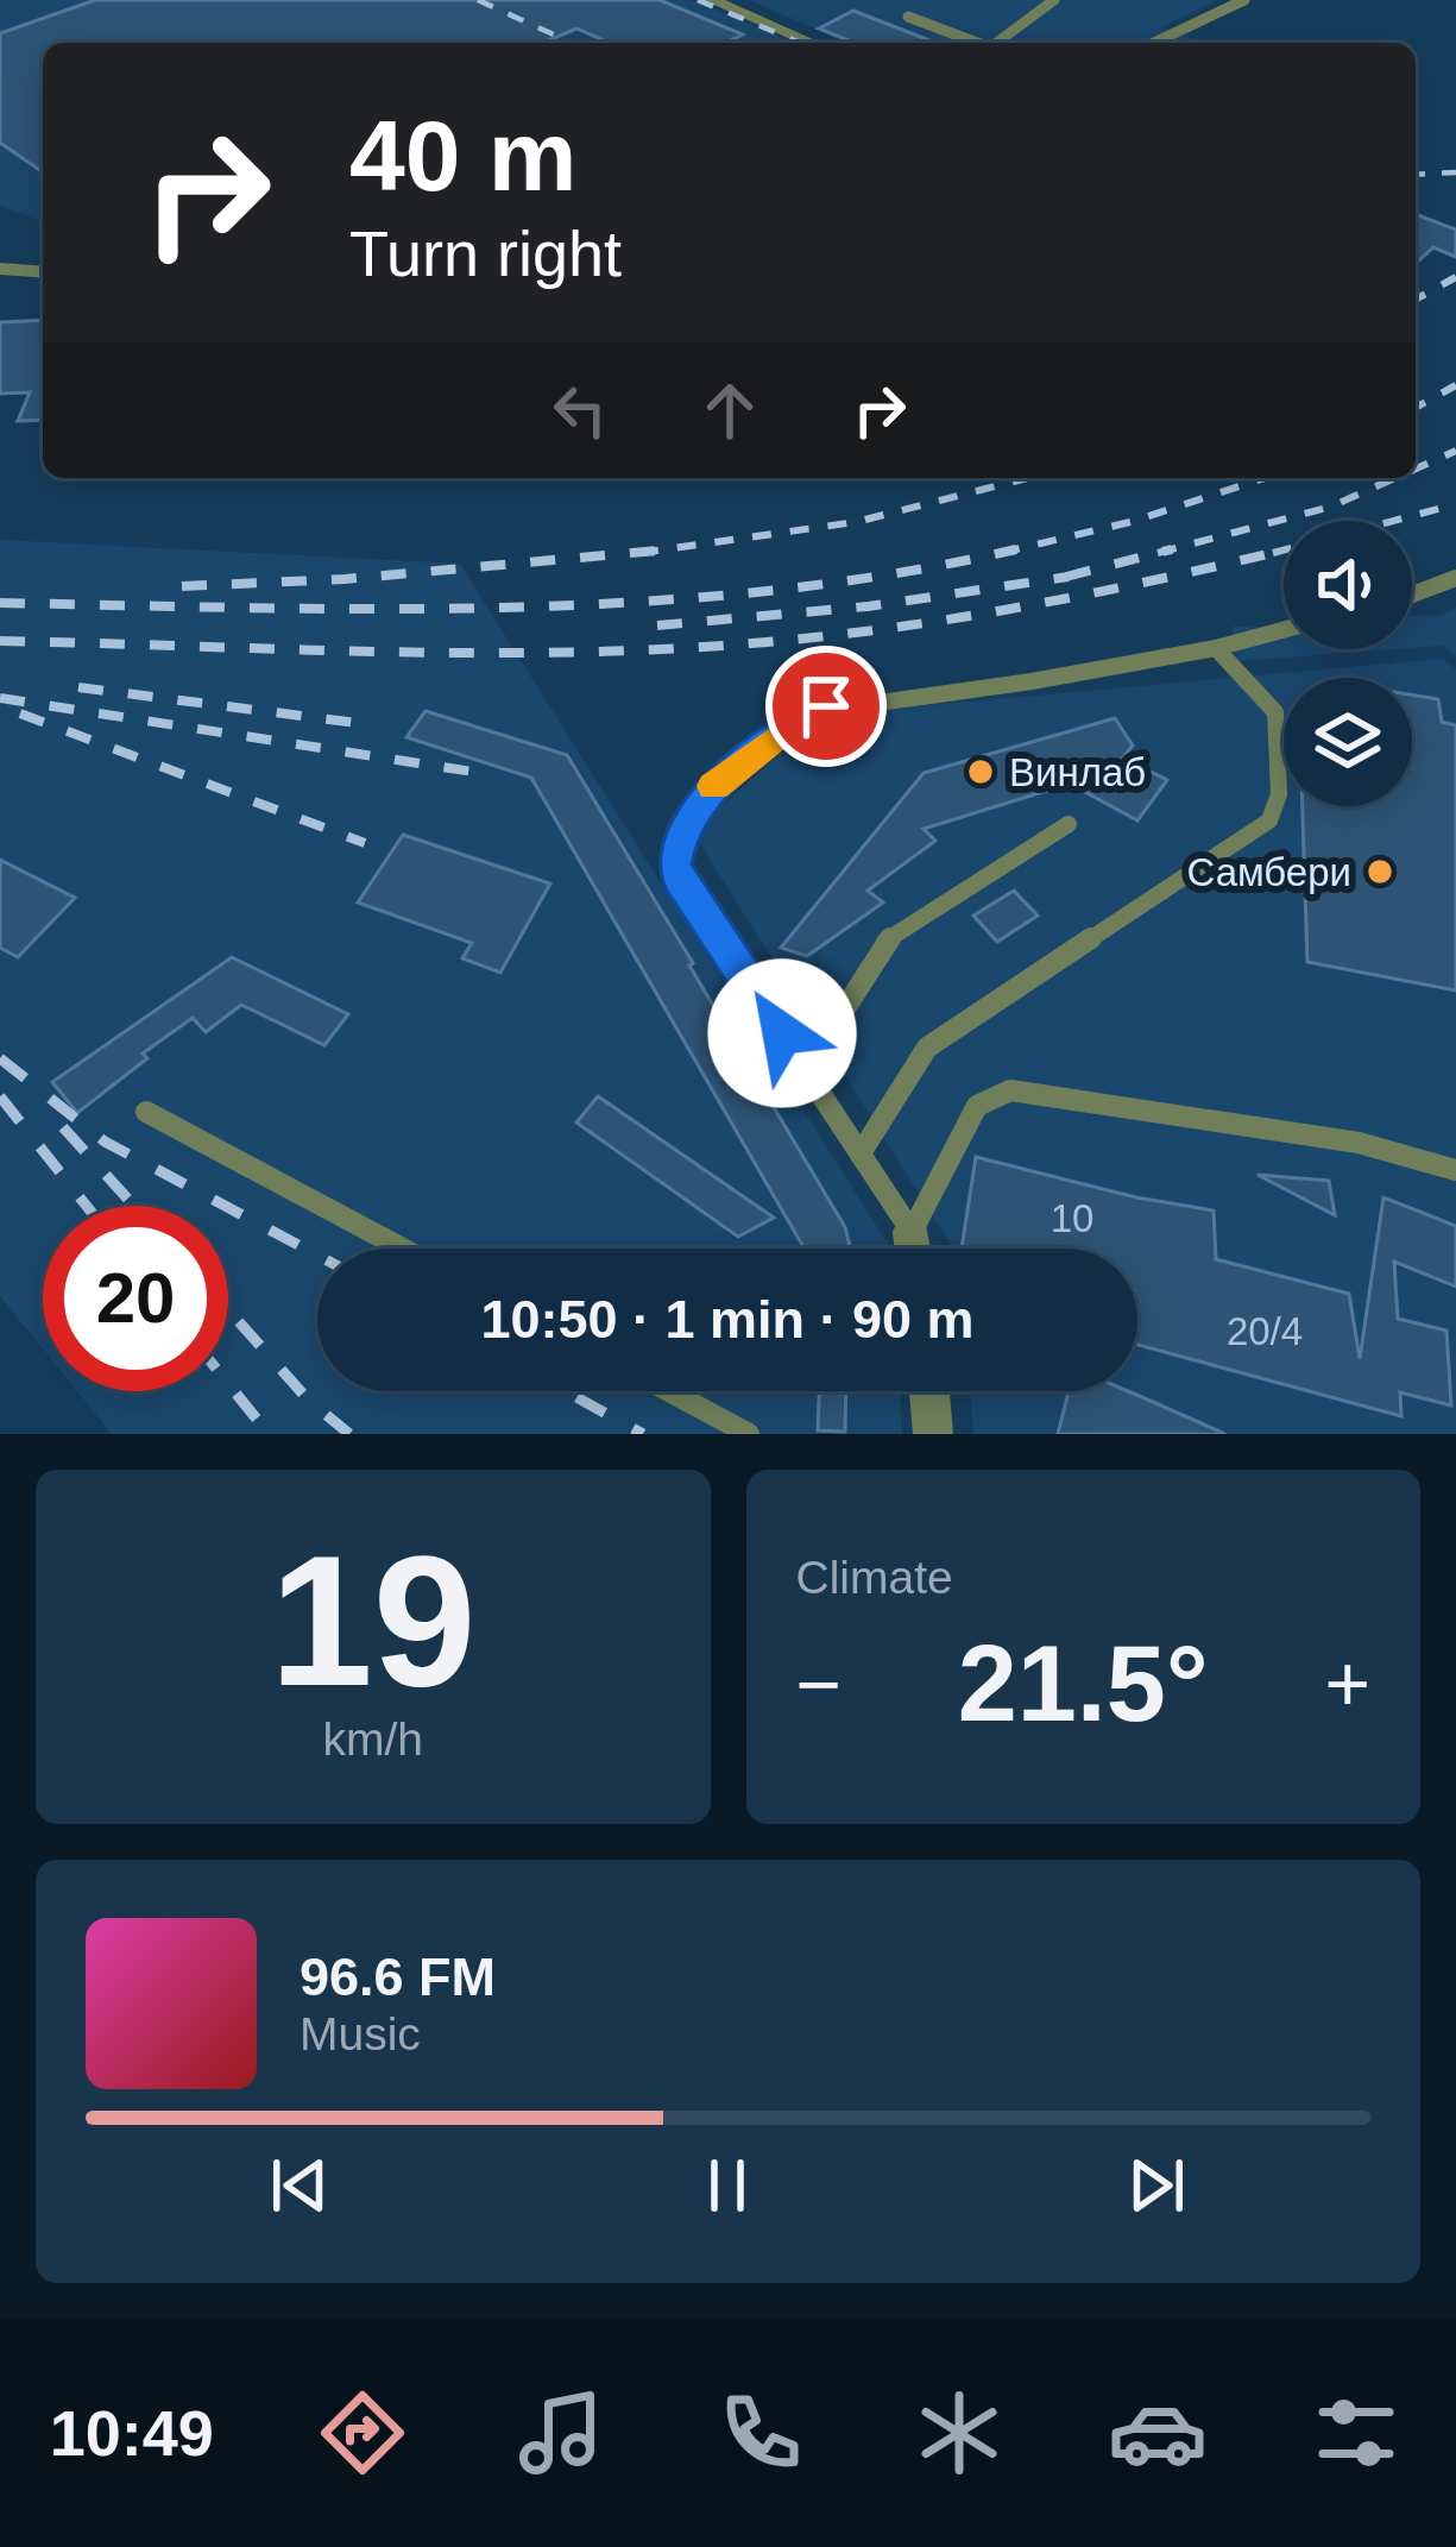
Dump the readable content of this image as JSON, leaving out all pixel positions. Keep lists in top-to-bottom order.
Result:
{
  "places": ["Винлаб", "Самбери"],
  "house_numbers": ["10", "20/4"],
  "page": {
    "turn": ["40 m", "Turn right"],
    "limit": "20",
    "trip": "10:50 · 1 min · 90 m",
    "tile": [
      ["19", "km/h"],
      "Climate"
    ],
    "heat": ["−", "21.5°", "+"],
    "song": ["96.6 FM", "Music"],
    "tabs": "10:49"
  }
}
